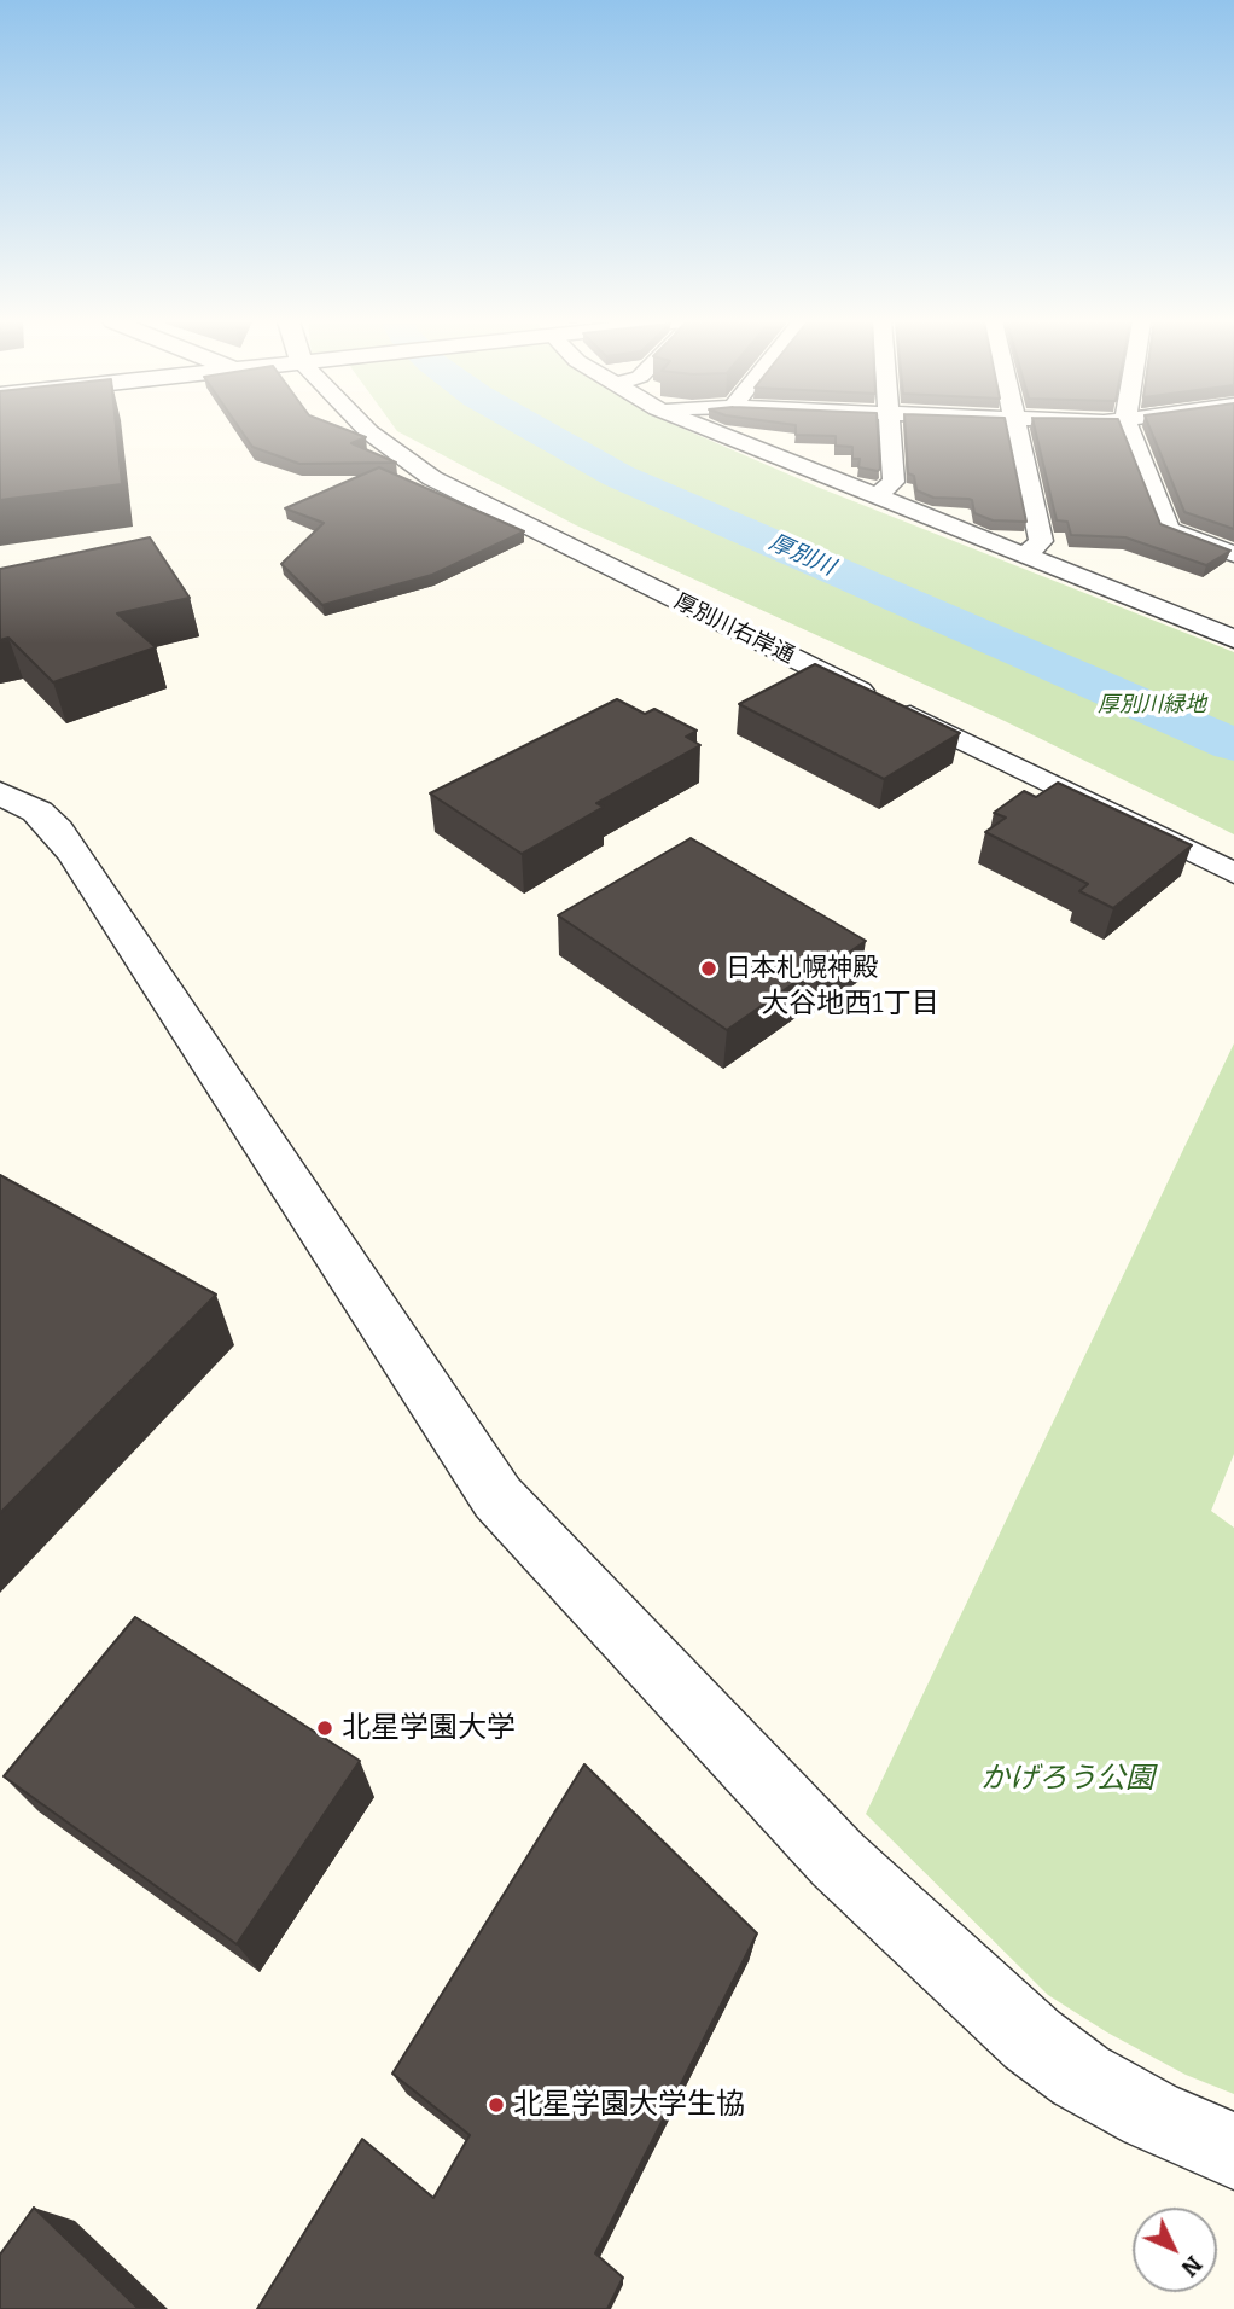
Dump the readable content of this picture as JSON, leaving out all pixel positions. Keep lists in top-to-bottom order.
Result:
{
  "streets": {
    "street": ["厚別川右岸通"]
  },
  "districts": ["大谷地西1丁目"],
  "water": ["厚別川"],
  "parks": ["厚別川緑地", "かげろう公園"],
  "places": ["日本札幌神殿", "北星学園大学", "北星学園大学生協"],
  "north": "bottom right"
}
